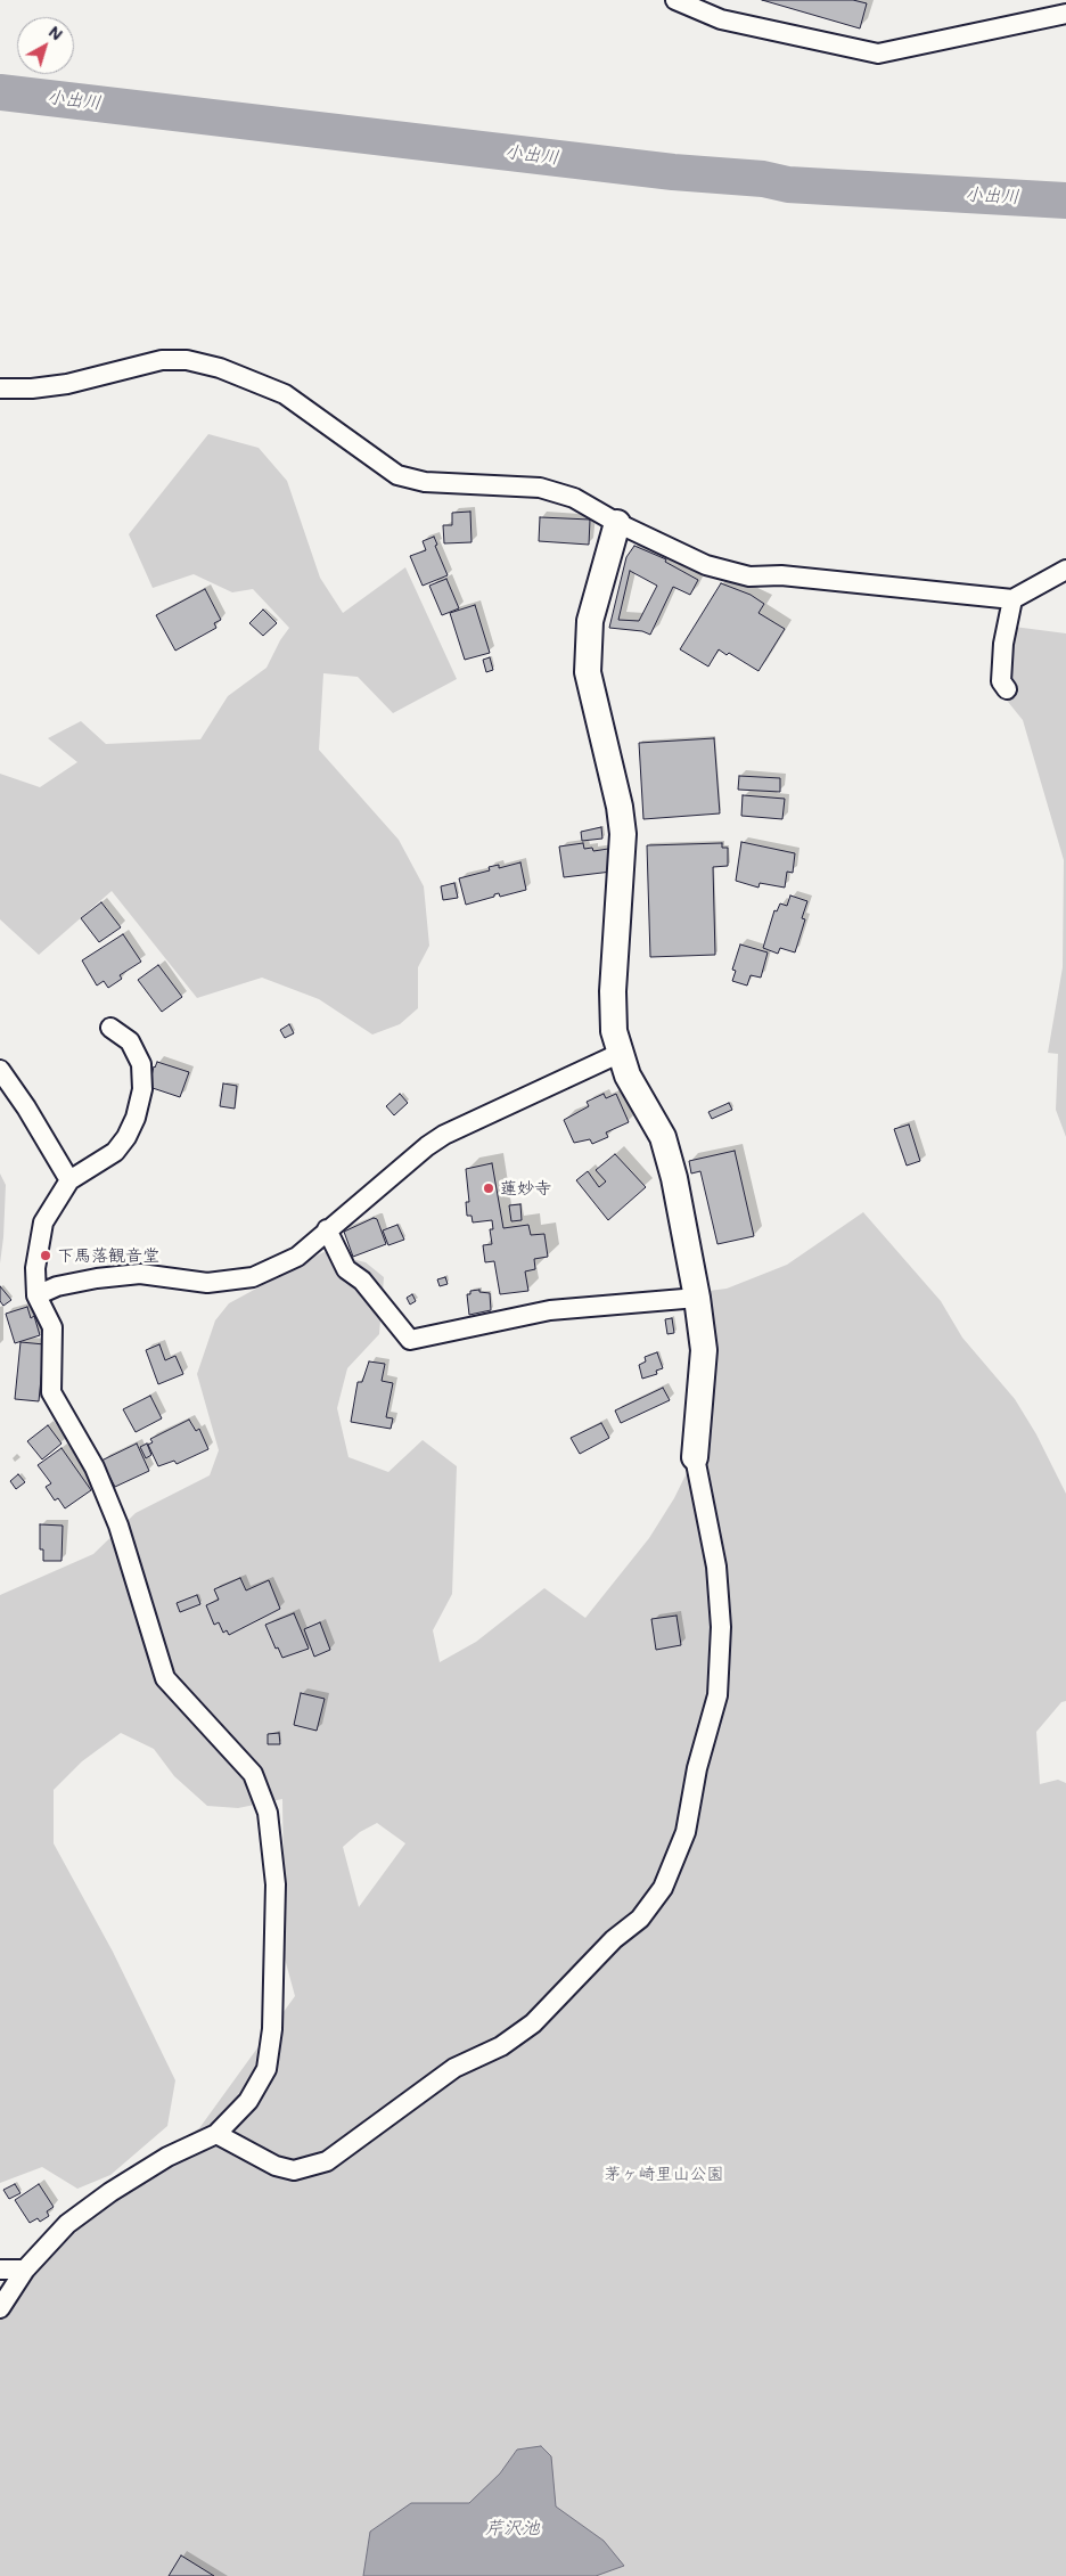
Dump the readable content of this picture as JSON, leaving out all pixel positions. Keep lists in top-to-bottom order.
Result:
{
  "water": ["小出川", "芹沢池"],
  "parks": ["茅ヶ崎里山公園"],
  "places": ["蓮妙寺", "下馬落観音堂"],
  "north": "top right"
}
